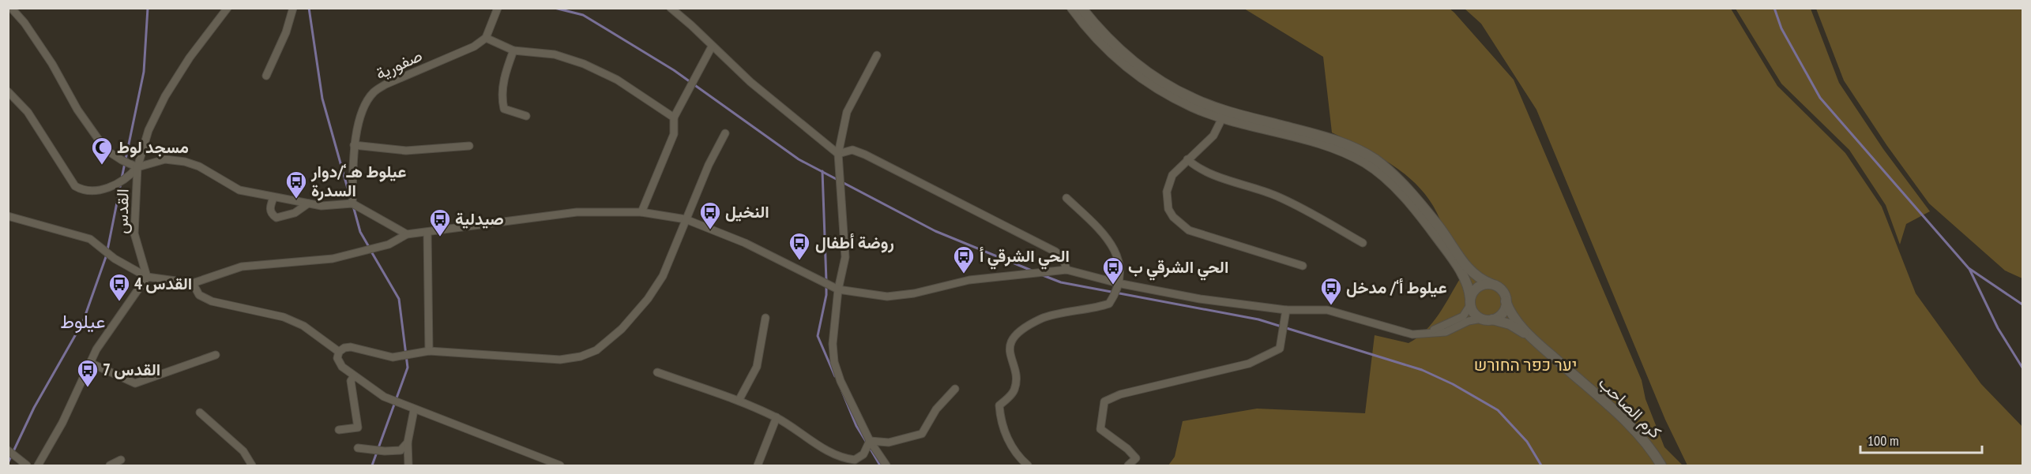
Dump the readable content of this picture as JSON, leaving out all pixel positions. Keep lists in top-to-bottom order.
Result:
{
  "streets": {
    "street": ["صفورية", "القدس", "كرم الصاحب"]
  },
  "districts": ["عيلوط"],
  "parks": ["יער כפר החורש"],
  "places": {
    "mosque": ["مسجد لوط"],
    "bus stop": [
      "عيلوط هـ‘/دوار السدرة",
      "النخيل",
      "صيدلية",
      "روضة أطفال",
      "الحي الشرقي أ",
      "الحي الشرقي ب",
      "القدس 4",
      "عيلوط أ‘/ مدخل",
      "القدس 7"
    ]
  },
  "scale_bar": "100 m"
}
